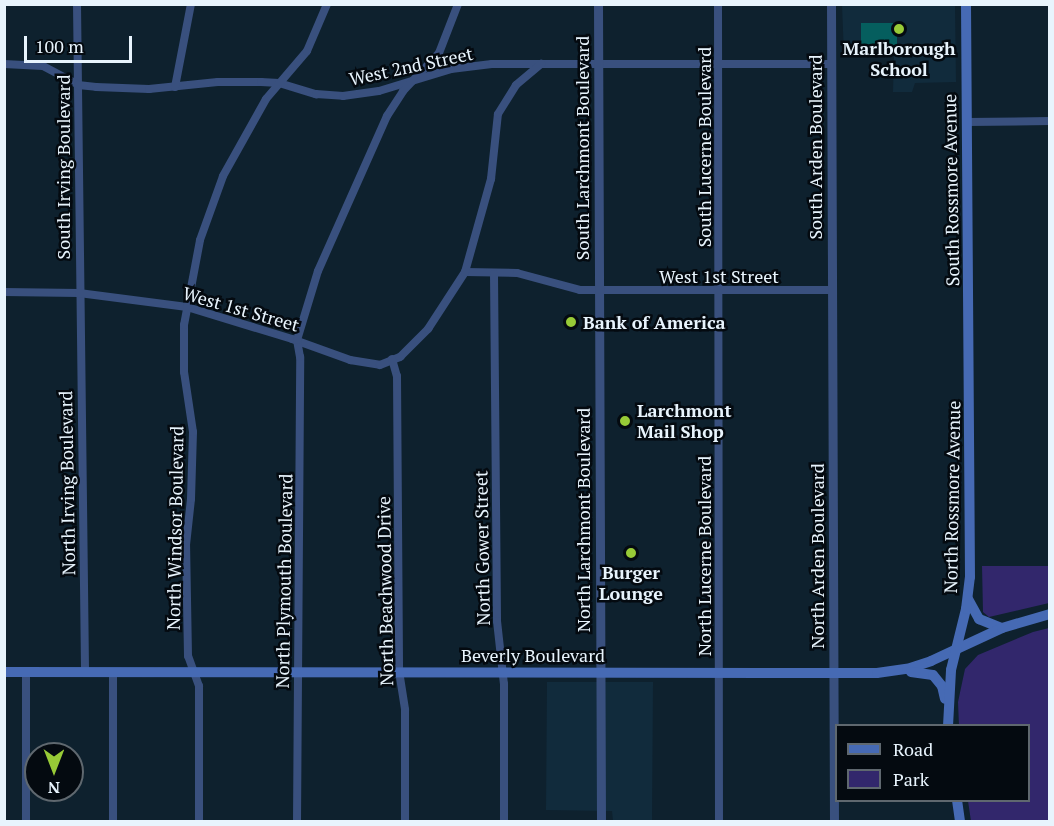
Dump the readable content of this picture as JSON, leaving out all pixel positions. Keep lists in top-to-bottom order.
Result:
{
  "streets": {
    "main road": ["South Rossmore Avenue", "North Rossmore Avenue", "Beverly Boulevard"],
    "street": [
      "West 2nd Street",
      "South Lucerne Boulevard",
      "South Arden Boulevard",
      "South Larchmont Boulevard",
      "South Irving Boulevard",
      "West 1st Street",
      "North Irving Boulevard",
      "North Larchmont Boulevard",
      "North Windsor Boulevard",
      "North Gower Street",
      "North Lucerne Boulevard",
      "North Arden Boulevard",
      "North Plymouth Boulevard",
      "North Beachwood Drive"
    ]
  },
  "crossings": [
    ["West 2nd Street", "South Lucerne Boulevard"],
    ["West 2nd Street", "South Arden Boulevard"],
    ["West 2nd Street", "South Larchmont Boulevard"],
    ["West 2nd Street", "South Irving Boulevard"],
    ["West 2nd Street", "North Windsor Boulevard"],
    ["South Lucerne Boulevard", "West 1st Street"],
    ["South Lucerne Boulevard", "North Lucerne Boulevard"],
    ["South Arden Boulevard", "West 1st Street"],
    ["South Arden Boulevard", "North Arden Boulevard"],
    ["South Larchmont Boulevard", "West 1st Street"],
    ["South Larchmont Boulevard", "North Larchmont Boulevard"],
    ["South Irving Boulevard", "West 1st Street"],
    ["South Irving Boulevard", "North Irving Boulevard"],
    ["South Rossmore Avenue", "North Rossmore Avenue"],
    ["West 1st Street", "North Irving Boulevard"],
    ["West 1st Street", "North Larchmont Boulevard"],
    ["West 1st Street", "North Windsor Boulevard"],
    ["West 1st Street", "North Gower Street"],
    ["West 1st Street", "North Lucerne Boulevard"],
    ["West 1st Street", "North Arden Boulevard"],
    ["West 1st Street", "North Plymouth Boulevard"],
    ["West 1st Street", "North Beachwood Drive"],
    ["North Irving Boulevard", "Beverly Boulevard"],
    ["North Rossmore Avenue", "Beverly Boulevard"],
    ["North Larchmont Boulevard", "Beverly Boulevard"],
    ["North Windsor Boulevard", "Beverly Boulevard"],
    ["North Gower Street", "Beverly Boulevard"],
    ["North Lucerne Boulevard", "Beverly Boulevard"],
    ["North Arden Boulevard", "Beverly Boulevard"],
    ["North Plymouth Boulevard", "Beverly Boulevard"],
    ["North Beachwood Drive", "Beverly Boulevard"]
  ],
  "places": [
    "Marlborough School",
    "Bank of America",
    "Larchmont Mail Shop",
    "Burger Lounge"
  ],
  "legend": ["Road", "Park"],
  "scale_bar": "100 m",
  "north": "bottom"
}
